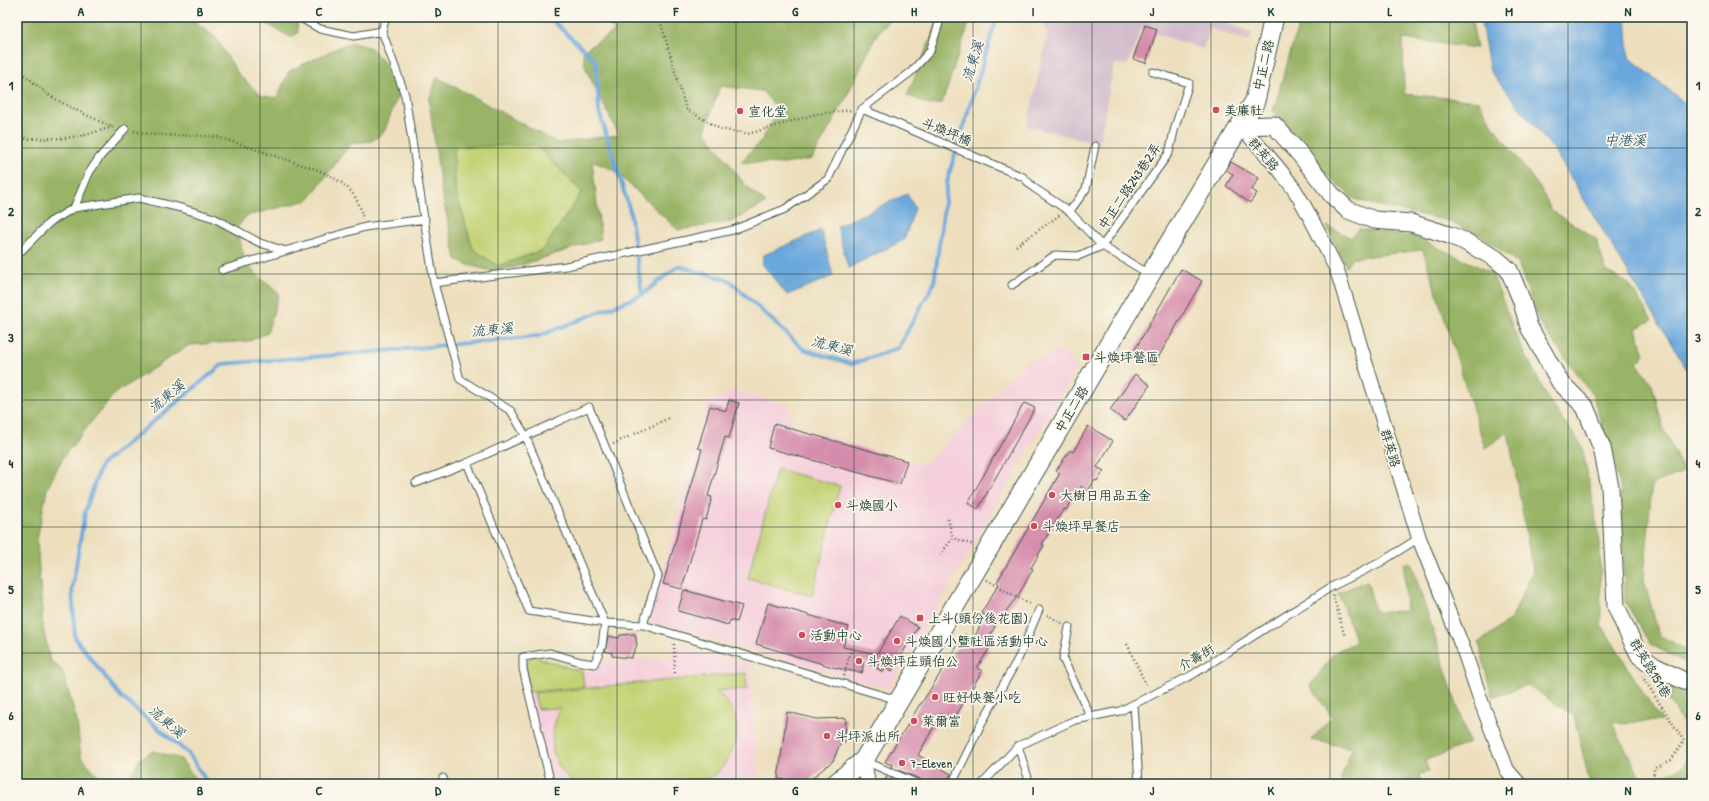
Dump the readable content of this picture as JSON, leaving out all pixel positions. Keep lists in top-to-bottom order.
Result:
{
  "streets": {
    "main road": ["中正二路"],
    "street": ["群英路"],
    "lane": ["斗煥坪橋", "中正二路243巷2弄", "介壽街"],
    "path": ["群英路151巷"]
  },
  "crossings": [
    ["中正二路", "群英路"],
    ["群英路", "介壽街"]
  ],
  "water": ["流東溪", "中港溪"],
  "places": {
    "other": [
      "美廉社",
      "宣化堂",
      "大樹日用品五金",
      "斗煥國小",
      "斗煥坪早餐店",
      "活動中心",
      "斗煥國小暨社區活動中心",
      "斗煥坪庄頭伯公",
      "旺好快餐小吃",
      "萊爾富",
      "斗坪派出所",
      "7-Eleven"
    ],
    "transit": ["斗煥坪營區", "上斗(頭份後花園)"]
  },
  "grid": {
    "columns": [
      "A",
      "B",
      "C",
      "D",
      "E",
      "F",
      "G",
      "H",
      "I",
      "J",
      "K",
      "L",
      "M",
      "N"
    ],
    "rows": [
      "1",
      "2",
      "3",
      "4",
      "5",
      "6"
    ]
  }
}
